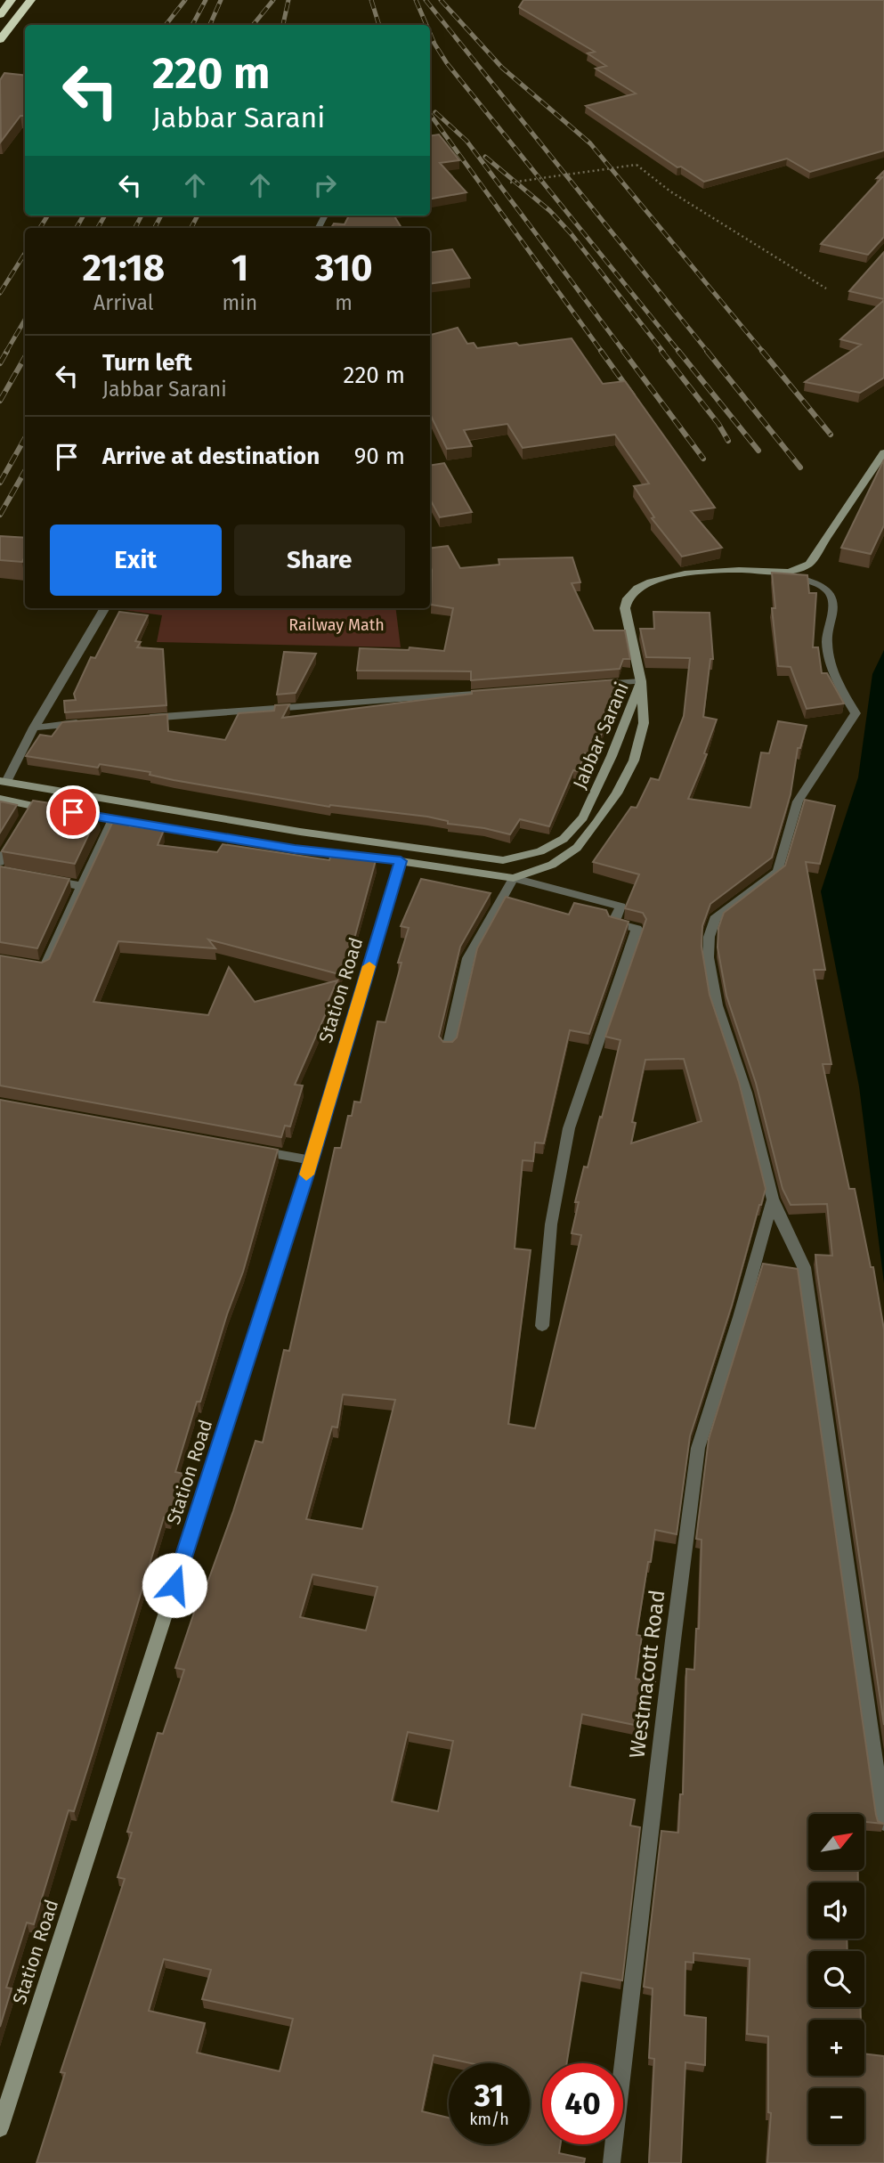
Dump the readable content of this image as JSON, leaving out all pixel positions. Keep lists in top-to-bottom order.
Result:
{
  "streets": {
    "street": ["Jabbar Sarani", "Station Road", "Westmacott Road"]
  },
  "crossings": [
    ["Jabbar Sarani", "Station Road"]
  ],
  "parks": ["Railway Math"],
  "north": "top right",
  "page": {
    "turn": ["220 m", "Jabbar Sarani"],
    "eta": [
      "21:18",
      "Arrival",
      "1",
      "min",
      "310",
      "m"
    ],
    "list": [
      {
        "name": "Turn left",
        "note": "Jabbar Sarani",
        "value": "220 m"
      },
      {
        "name": "Arrive at destination",
        "value": "90 m"
      }
    ],
    "buttons": ["Exit", "Share"],
    "map_buttons": ["+", "−"],
    "speed": "31 km/h",
    "limit": "40"
  }
}
